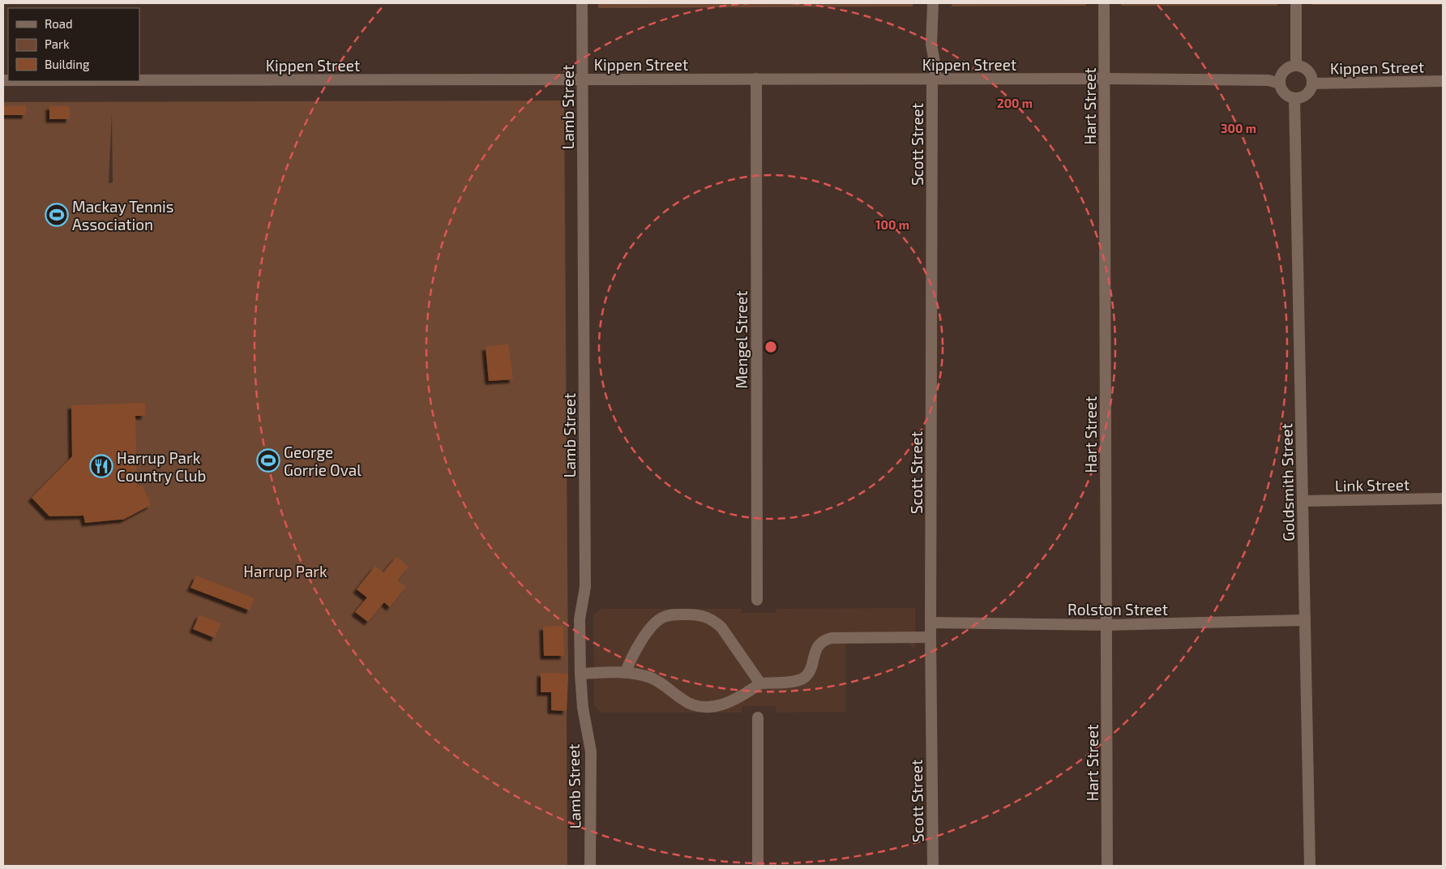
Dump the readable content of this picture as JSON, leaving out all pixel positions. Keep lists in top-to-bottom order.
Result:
{
  "streets": {
    "street": [
      "Kippen Street",
      "Hart Street",
      "Lamb Street",
      "Scott Street",
      "Mengel Street",
      "Goldsmith Street",
      "Link Street",
      "Rolston Street"
    ]
  },
  "crossings": [
    ["Kippen Street", "Hart Street"],
    ["Kippen Street", "Lamb Street"],
    ["Kippen Street", "Scott Street"],
    ["Kippen Street", "Mengel Street"],
    ["Kippen Street", "Goldsmith Street"],
    ["Hart Street", "Rolston Street"],
    ["Scott Street", "Rolston Street"],
    ["Goldsmith Street", "Link Street"],
    ["Goldsmith Street", "Rolston Street"]
  ],
  "parks": ["Harrup Park"],
  "places": {
    "sports": ["Mackay Tennis Association", "George Gorrie Oval"],
    "restaurant": ["Harrup Park Country Club"]
  },
  "legend": ["Road", "Park", "Building"],
  "rings": ["200 m", "300 m", "100 m"]
}
